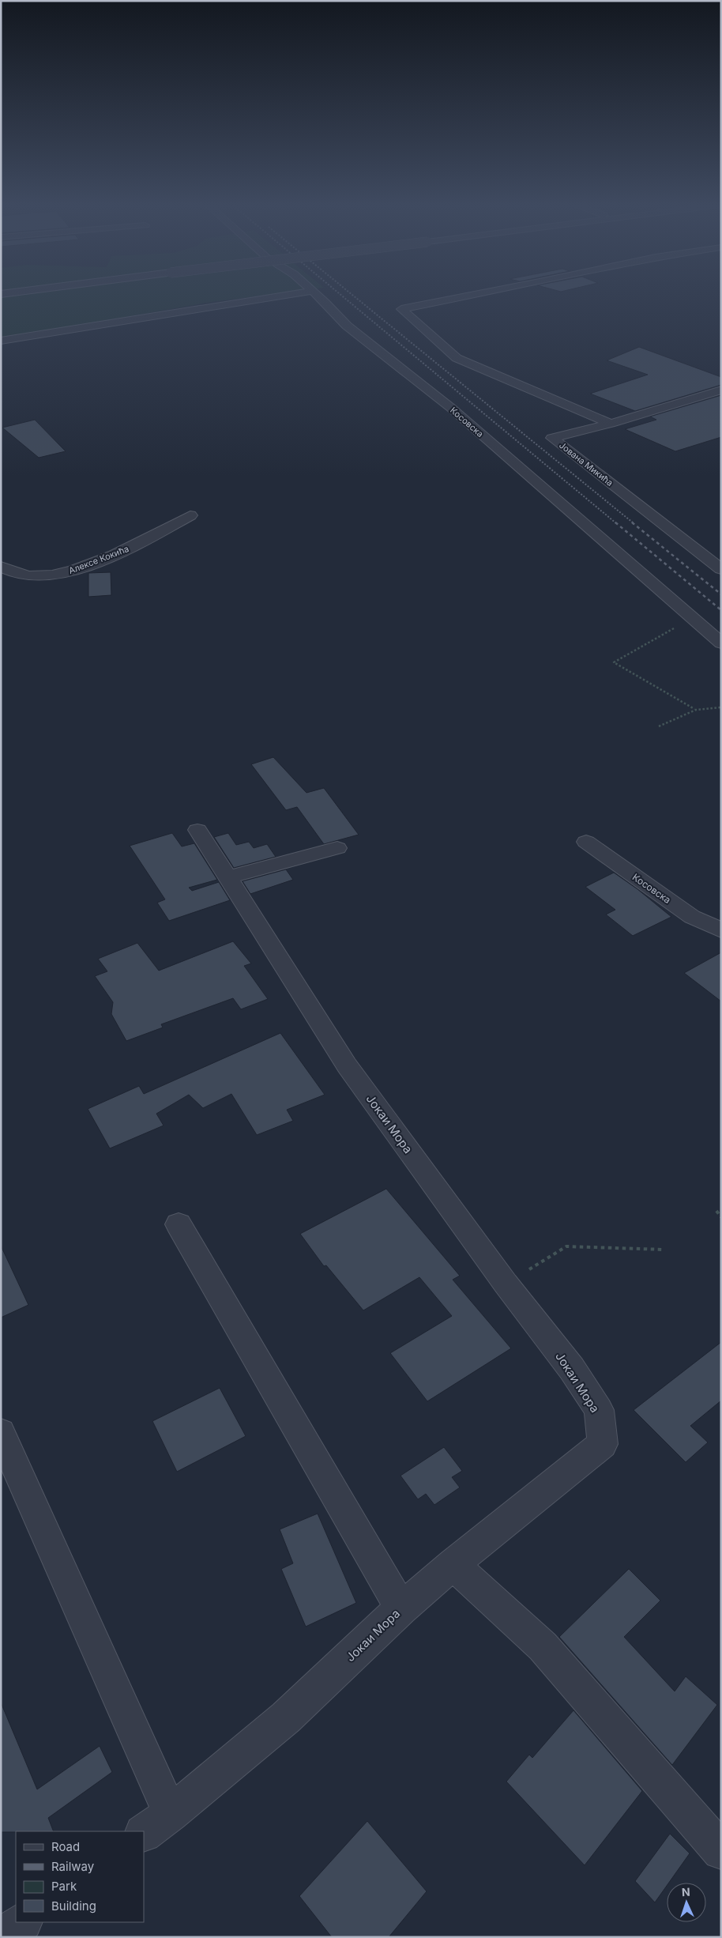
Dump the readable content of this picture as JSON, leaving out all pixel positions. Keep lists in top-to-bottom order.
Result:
{
  "streets": {
    "street": [
      "Косовска",
      "Јована Микића",
      "Алексе Кокића",
      "Јокаи Мора"
    ]
  },
  "legend": [
    "Road",
    "Railway",
    "Park",
    "Building"
  ],
  "north": "top"
}
